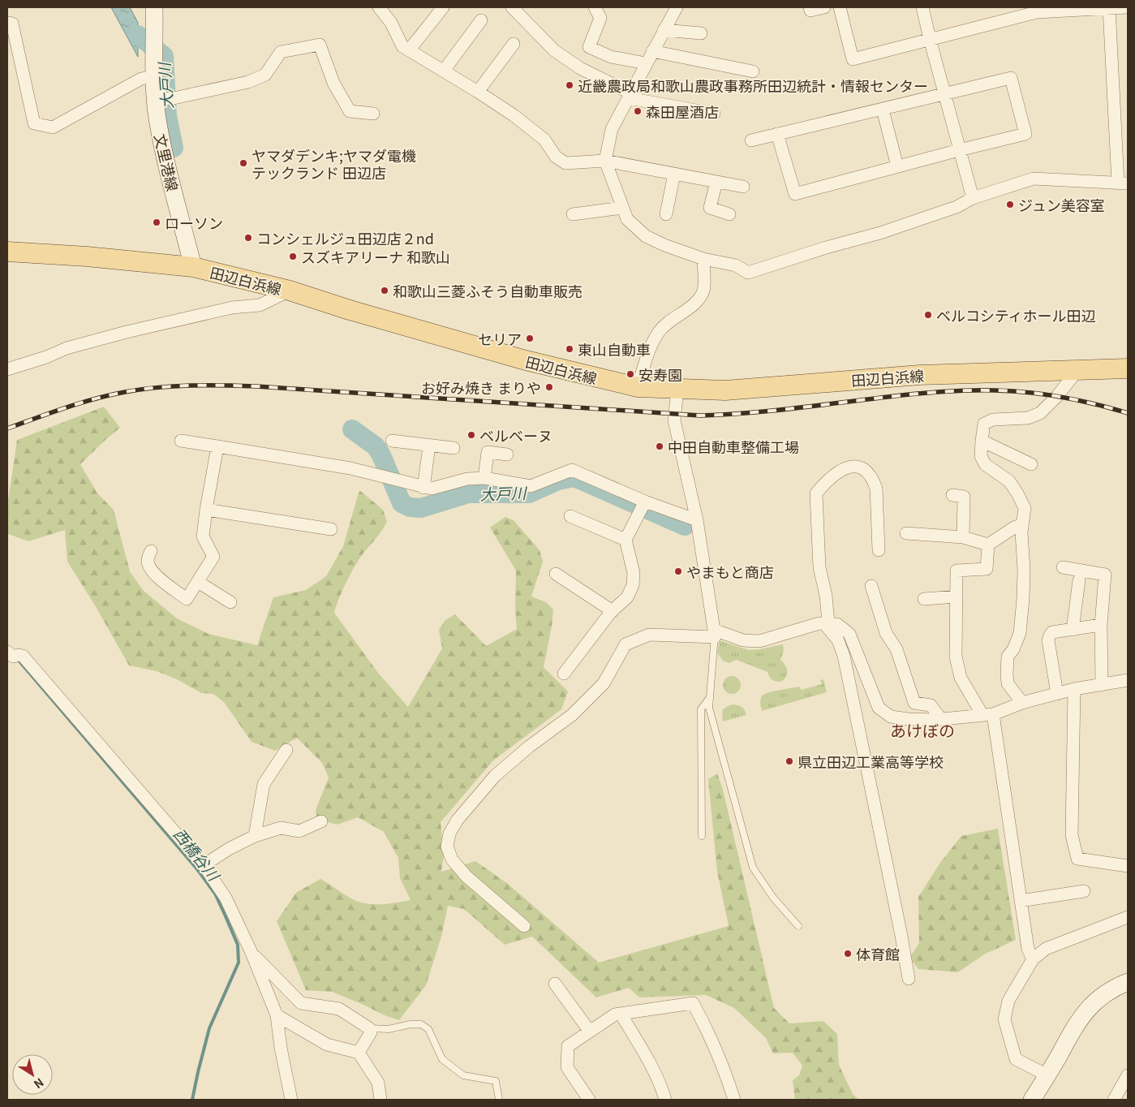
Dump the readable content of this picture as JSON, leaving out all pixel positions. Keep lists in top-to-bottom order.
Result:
{
  "streets": {
    "main road": ["文里港線", "田辺白浜線"]
  },
  "crossings": [
    ["文里港線", "田辺白浜線"]
  ],
  "districts": ["あけぼの"],
  "water": ["大戸川", "西橋谷川"],
  "places": [
    "近畿農政局和歌山農政事務所田辺統計・情報センター",
    "森田屋酒店",
    "ヤマダデンキ;ヤマダ電機 テックランド 田辺店",
    "ジュン美容室",
    "ローソン",
    "コンシェルジュ田辺店２nd",
    "スズキアリーナ 和歌山",
    "和歌山三菱ふそう自動車販売",
    "ベルコシティホール田辺",
    "セリア",
    "東山自動車",
    "安寿園",
    "お好み焼き まりや",
    "ベルベーヌ",
    "中田自動車整備工場",
    "やまもと商店",
    "県立田辺工業高等学校",
    "体育館"
  ],
  "north": "bottom right"
}
